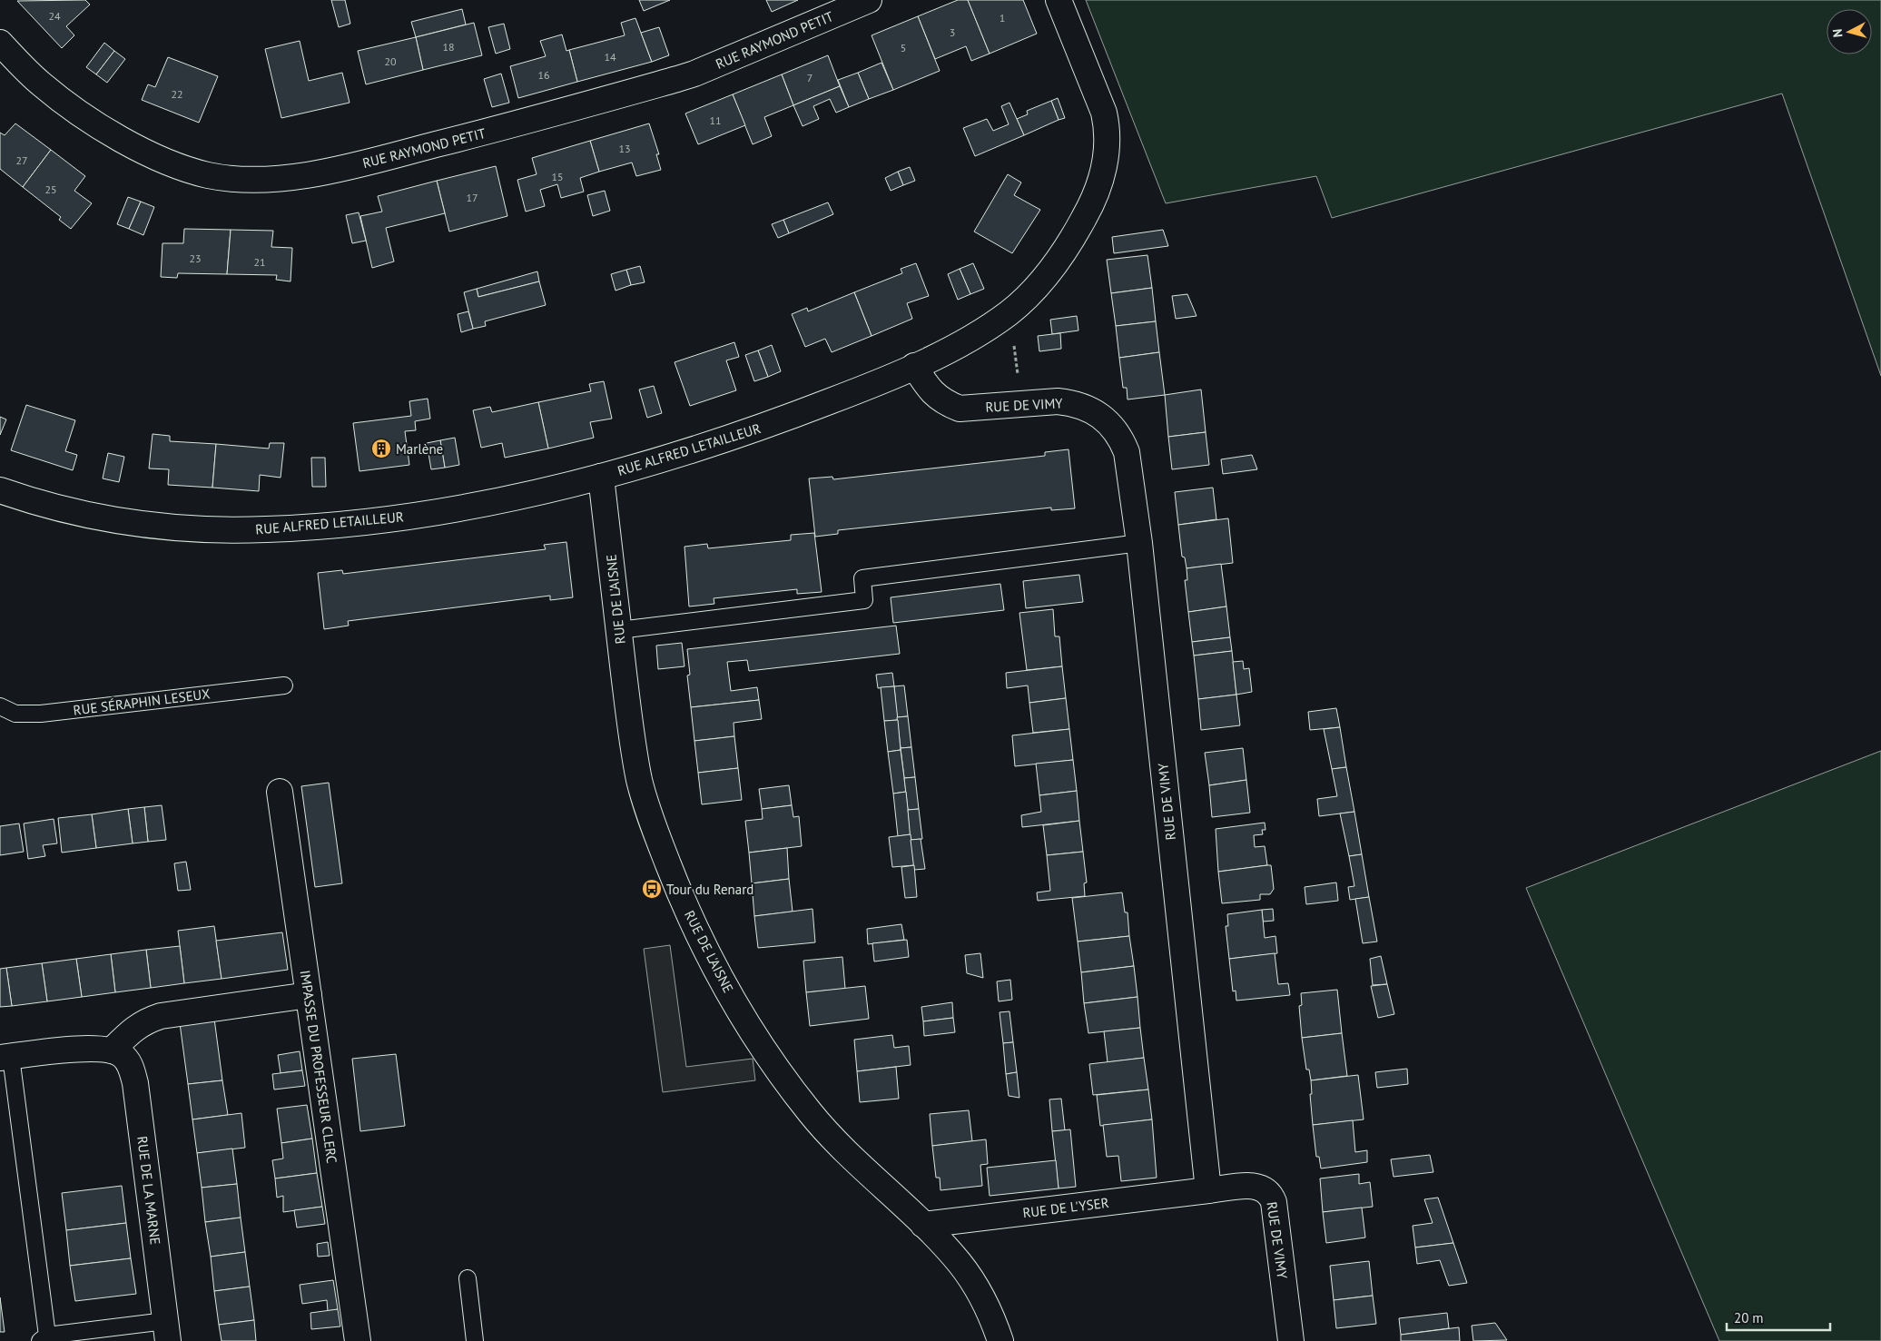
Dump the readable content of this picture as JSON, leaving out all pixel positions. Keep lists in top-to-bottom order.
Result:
{
  "streets": {
    "street": [
      "RUE RAYMOND PETIT",
      "RUE DE VIMY",
      "RUE ALFRED LETAILLEUR",
      "RUE DE L'AISNE",
      "IMPASSE DU PROFESSEUR CLERC",
      "RUE DE LA MARNE",
      "RUE DE L'YSER"
    ],
    "lane": ["RUE SÉRAPHIN LESEUX"]
  },
  "crossings": [
    ["RUE DE VIMY", "RUE ALFRED LETAILLEUR"],
    ["RUE DE VIMY", "RUE DE L'YSER"],
    ["RUE ALFRED LETAILLEUR", "RUE DE L'AISNE"],
    ["RUE DE L'AISNE", "RUE DE L'YSER"]
  ],
  "places": {
    "building": ["Marlène"],
    "bus stop": ["Tour du Renard"]
  },
  "house_numbers": [
    "24",
    "1",
    "3",
    "18",
    "5",
    "14",
    "20",
    "16",
    "7",
    "22",
    "11",
    "13",
    "27",
    "15",
    "25",
    "17",
    "23",
    "21"
  ],
  "scale_bar": "20 m",
  "north": "left"
}
